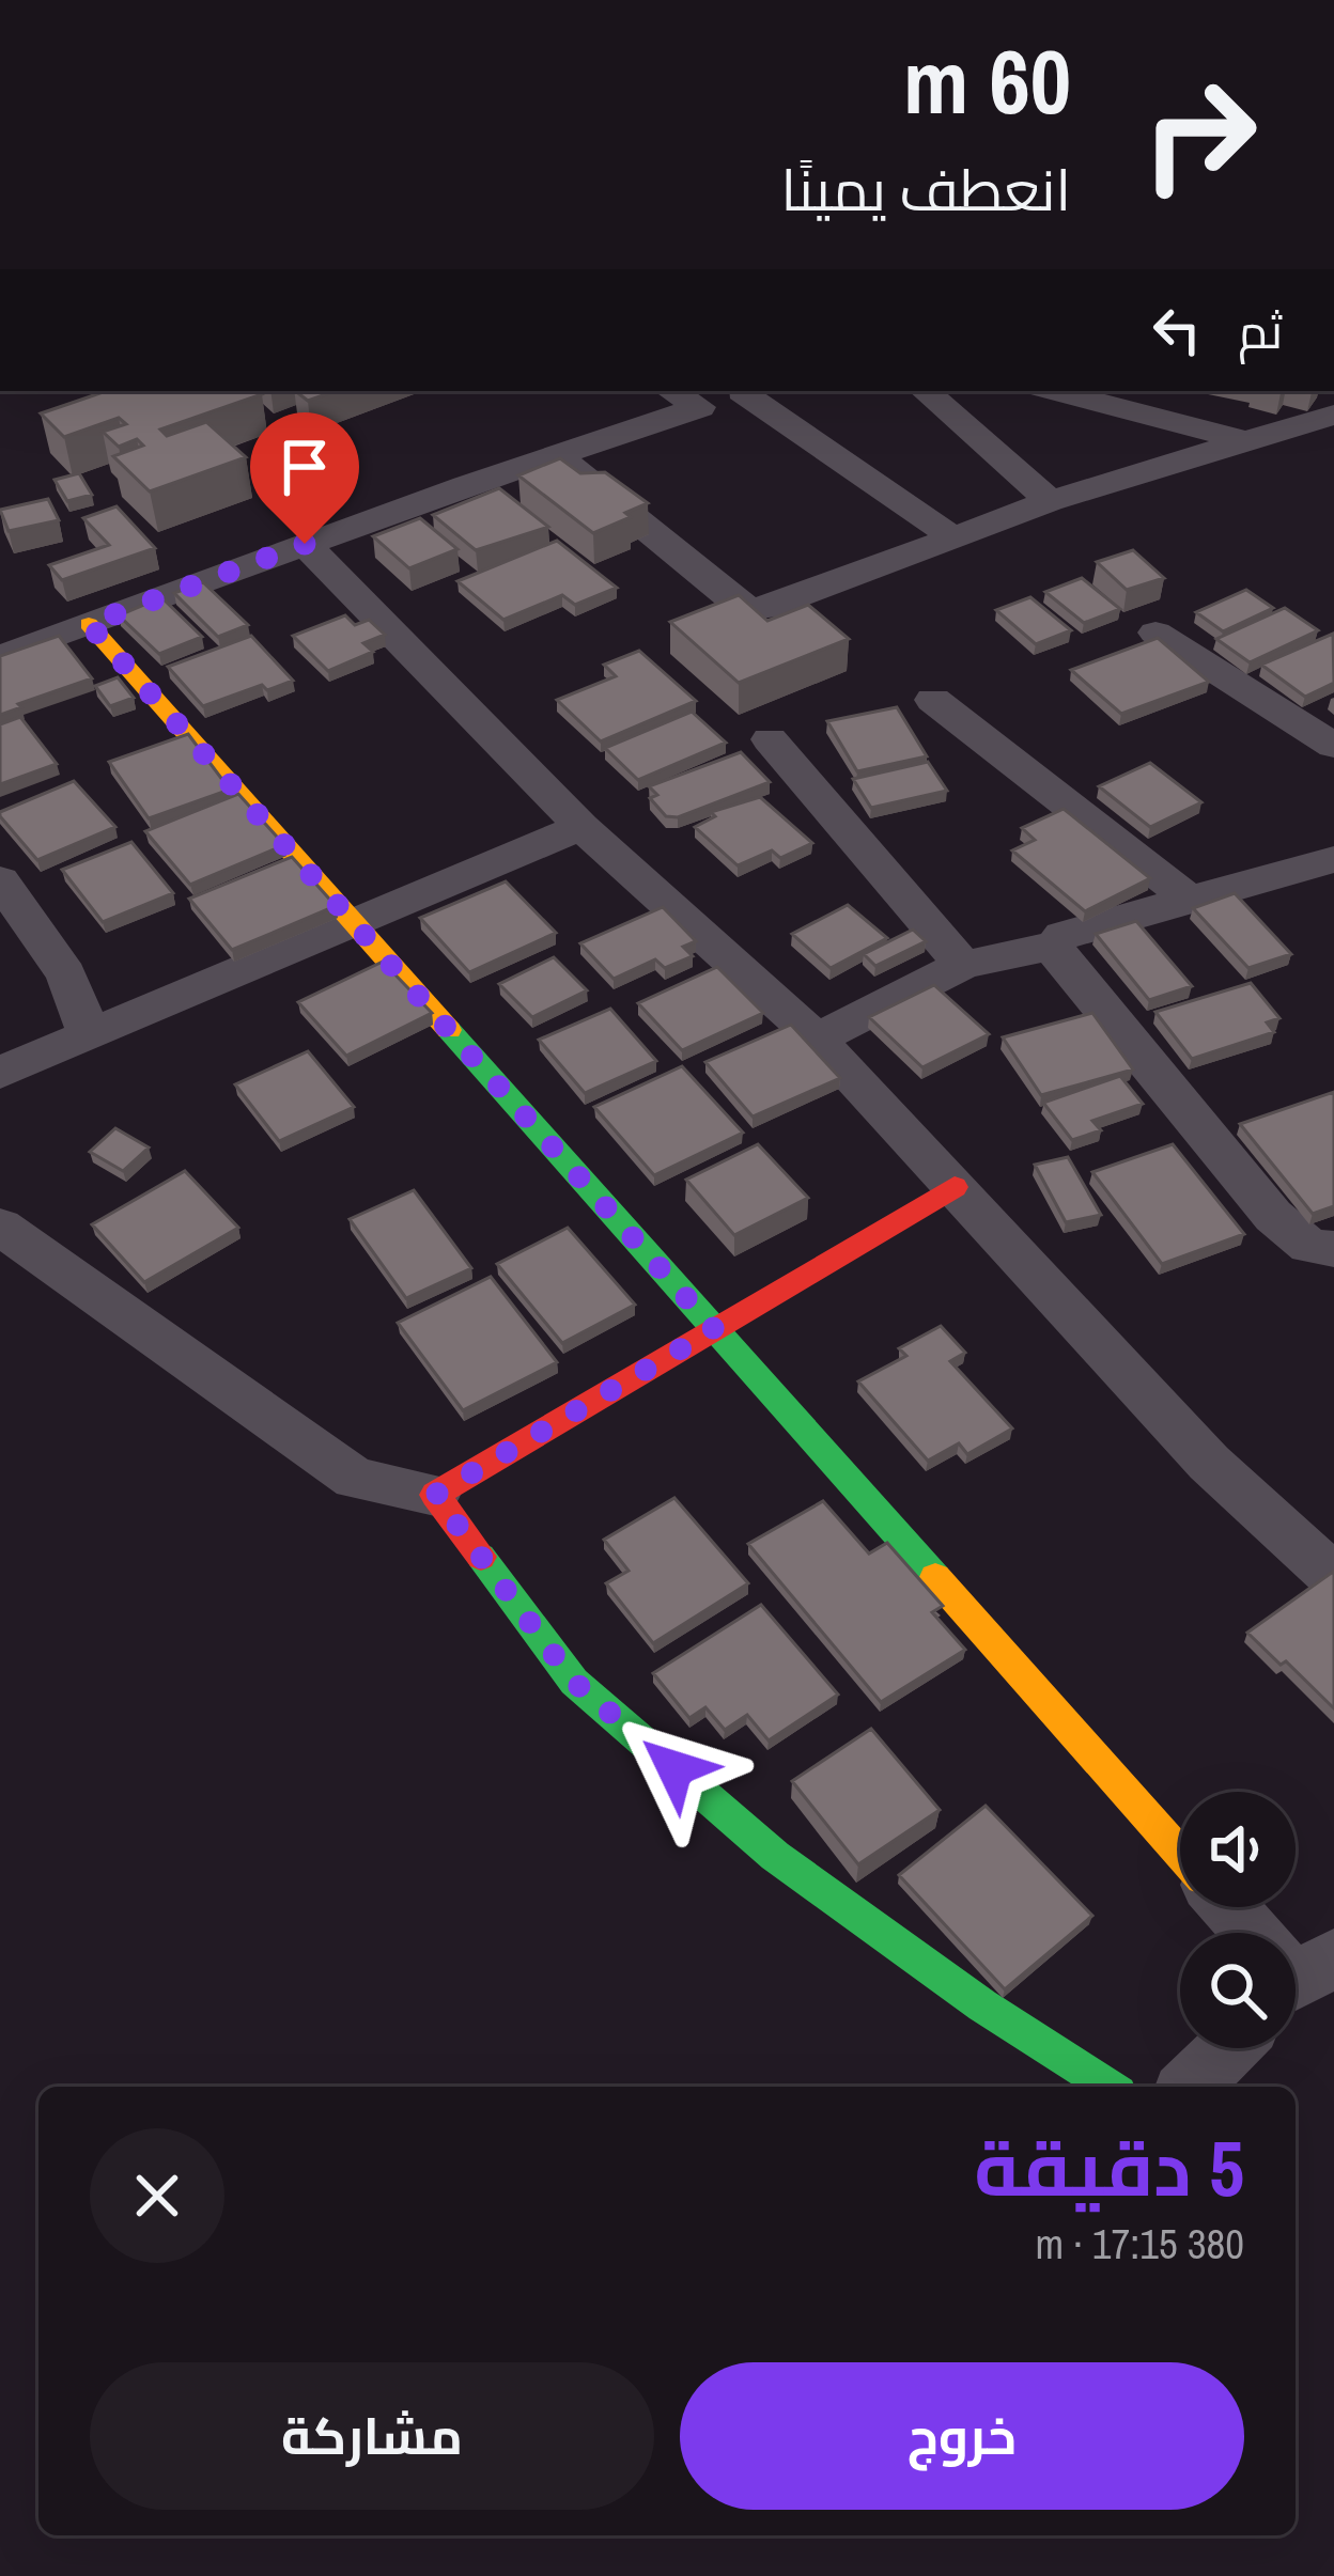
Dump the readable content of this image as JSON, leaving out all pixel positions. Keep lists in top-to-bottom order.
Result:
{
  "page": {
    "turn": ["60 m", "انعطف يمينًا"],
    "then": "ثم",
    "heading": ["5 دقيقة", "380 m · 17:15"],
    "buttons": ["خروج", "مشاركة"]
  }
}
